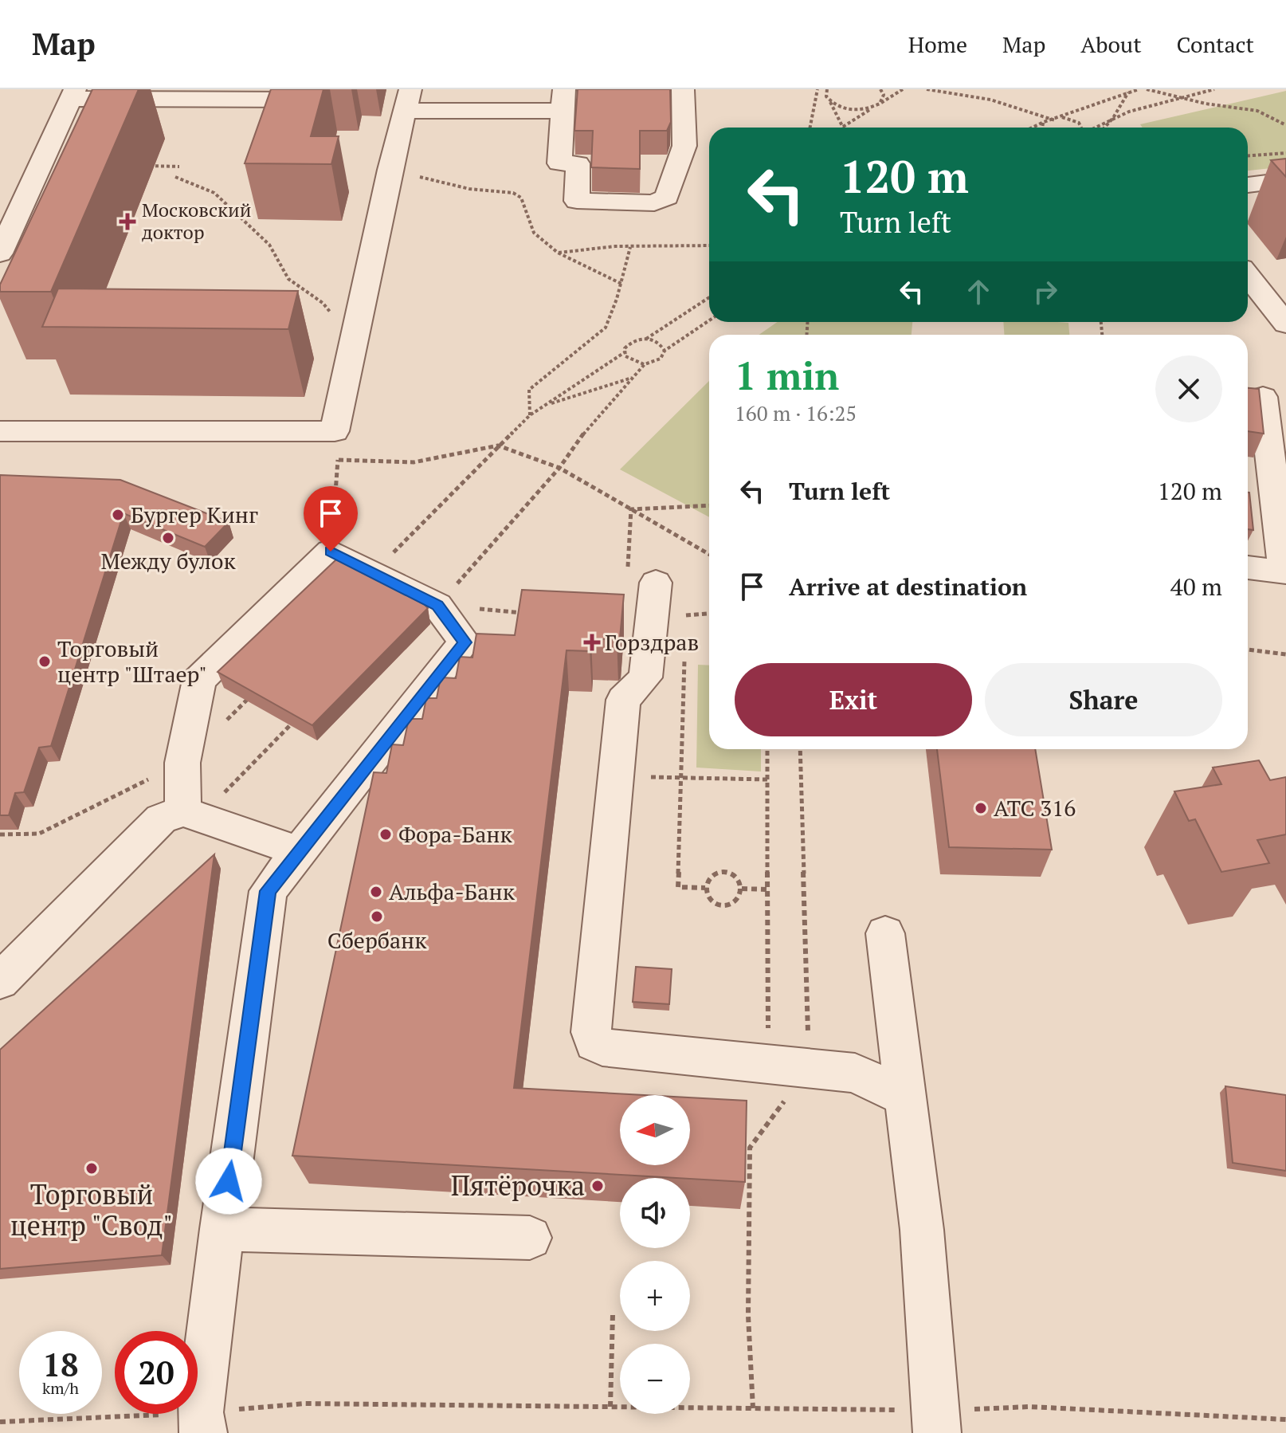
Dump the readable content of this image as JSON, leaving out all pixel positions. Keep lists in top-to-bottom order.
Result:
{
  "places": {
    "health": ["Московский доктор", "Горздрав"],
    "other": [
      "Бургер Кинг",
      "Между булок",
      "Торговый центр \"Штаер\"",
      "АТС 316",
      "Фора-Банк",
      "Альфа-Банк",
      "Сбербанк",
      "Торговый центр \"Свод\"",
      "Пятёрочка"
    ]
  },
  "north": "left",
  "page": {
    "header": "Map",
    "nav": [
      "Home",
      "Map",
      "About",
      "Contact"
    ],
    "turn": ["120 m", "Turn left"],
    "heading": ["1 min", "160 m · 16:25"],
    "list": [
      {
        "name": "Turn left",
        "value": "120 m"
      },
      {
        "name": "Arrive at destination",
        "value": "40 m"
      }
    ],
    "buttons": ["Exit", "Share"],
    "map_buttons": ["+", "−"],
    "speed": "18 km/h",
    "limit": "20"
  }
}
